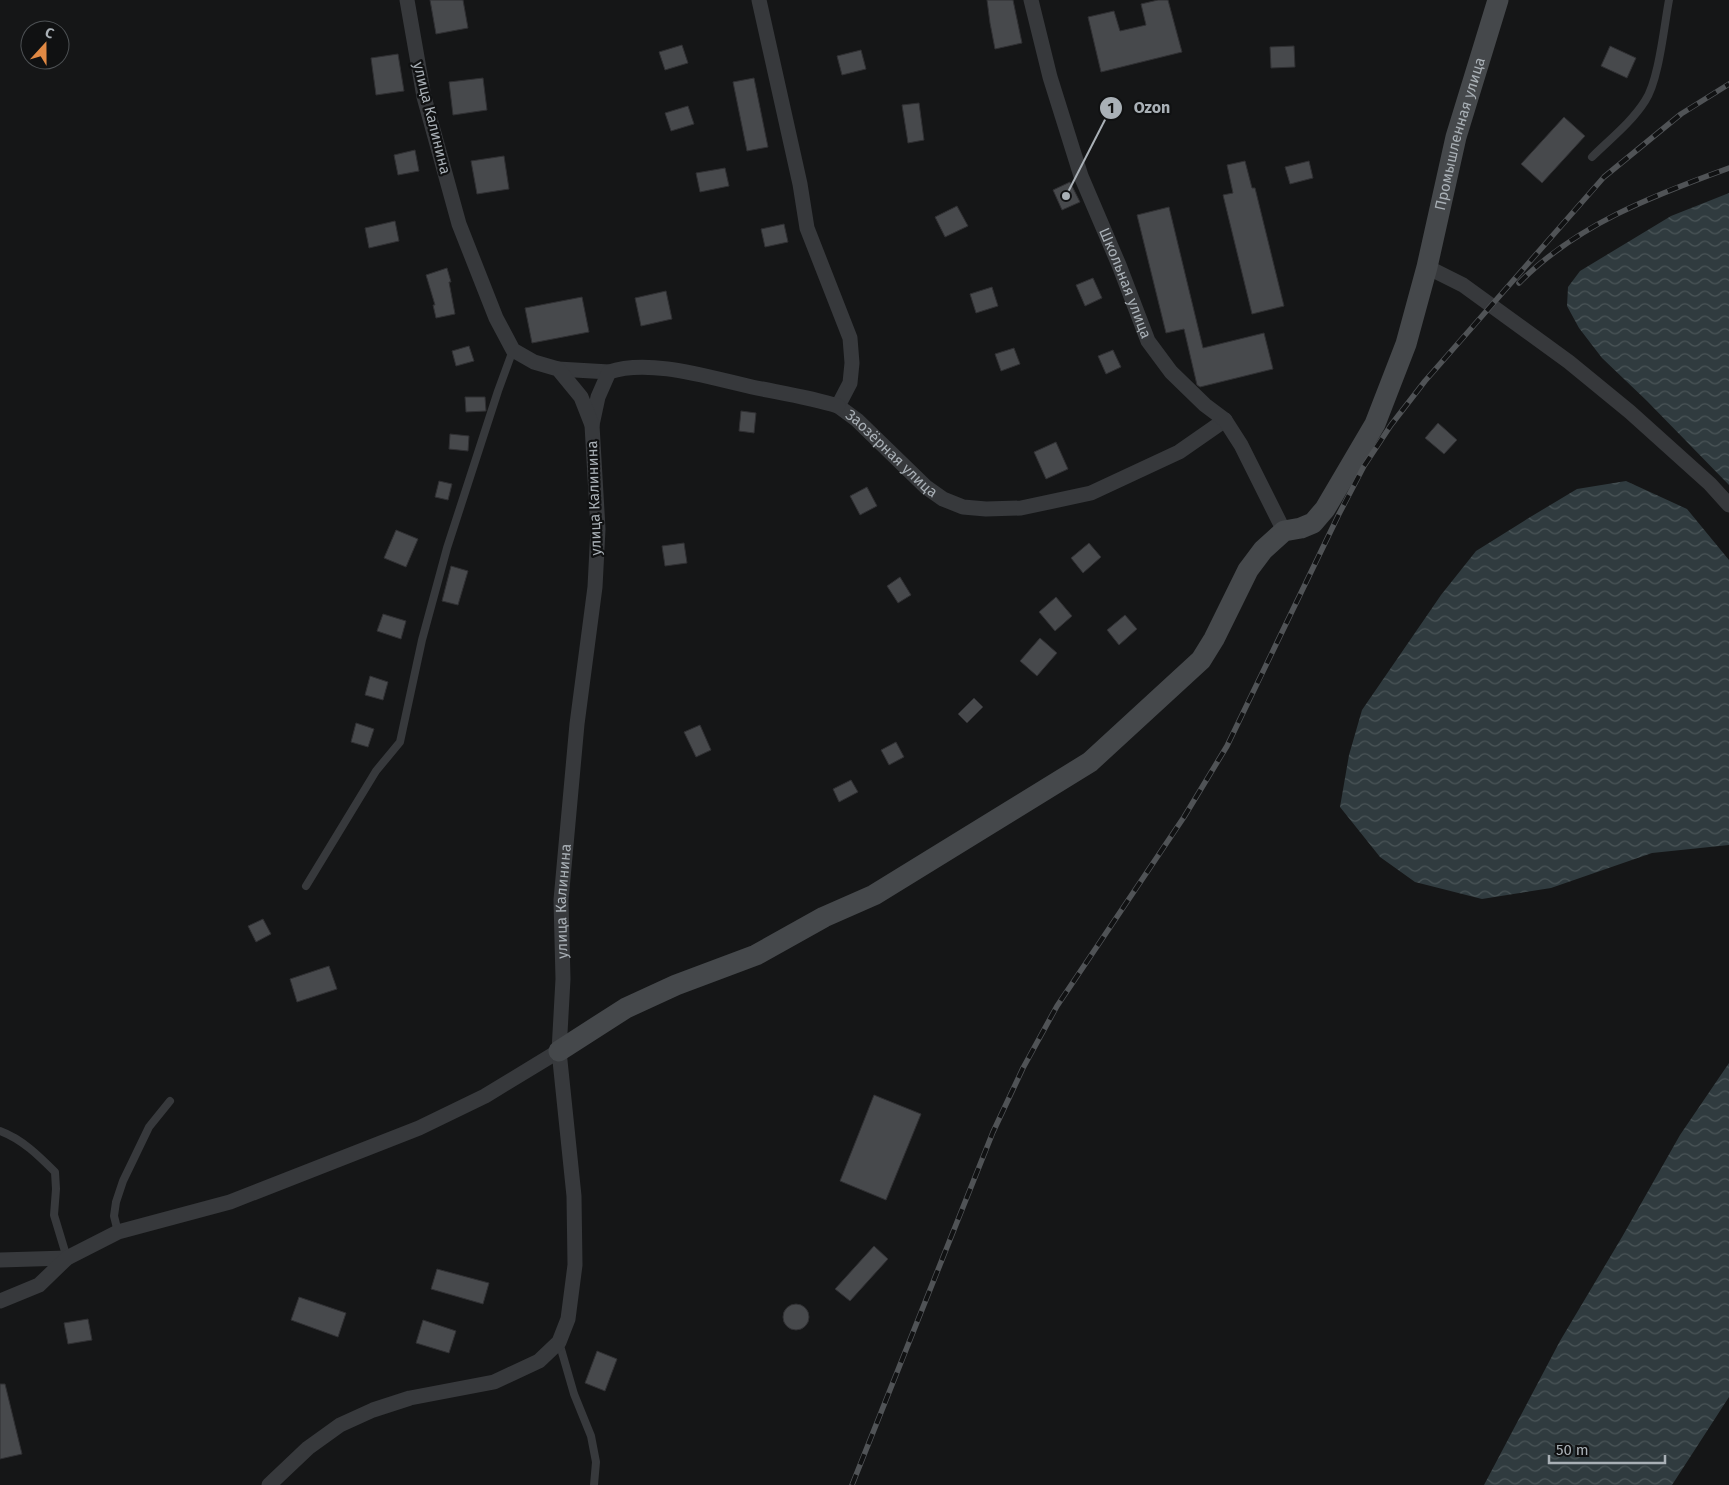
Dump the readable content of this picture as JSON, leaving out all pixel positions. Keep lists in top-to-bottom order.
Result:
{
  "streets": {
    "street": [
      "улица Калинина",
      "Промышленная улица",
      "Школьная улица",
      "Заозёрная улица"
    ]
  },
  "crossings": [
    ["Промышленная улица", "Школьная улица"],
    ["Школьная улица", "Заозёрная улица"]
  ],
  "places": ["Ozon"],
  "scale_bar": "50 m",
  "north": "top"
}
